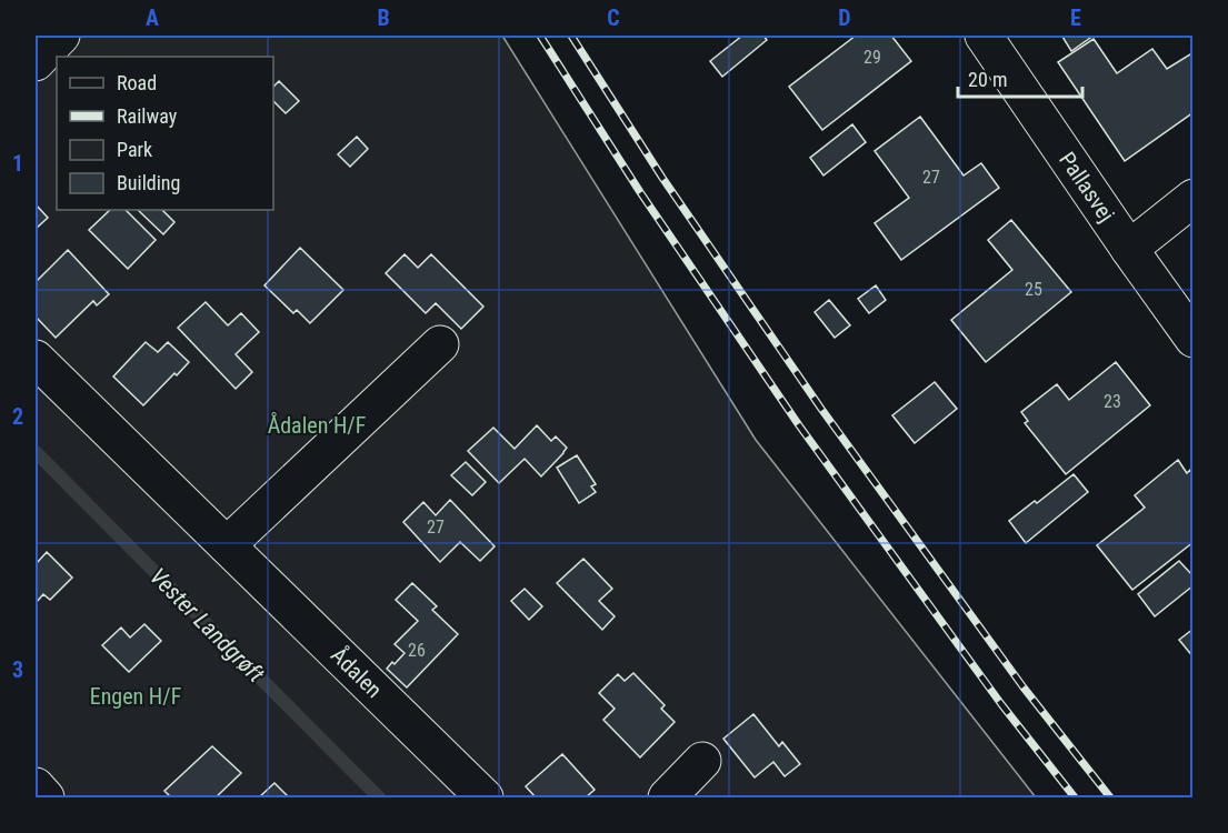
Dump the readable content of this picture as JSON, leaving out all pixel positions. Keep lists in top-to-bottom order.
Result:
{
  "streets": {
    "street": ["Pallasvej", "Ådalen"]
  },
  "water": ["Vester Landgrøft"],
  "parks": ["Ådalen H/F", "Engen H/F"],
  "house_numbers": [
    "29",
    "27",
    "25",
    "23",
    "27",
    "26"
  ],
  "legend": [
    "Road",
    "Railway",
    "Park",
    "Building"
  ],
  "scale_bar": "20 m",
  "grid": {
    "columns": [
      "A",
      "B",
      "C",
      "D",
      "E"
    ],
    "rows": ["1", "2", "3"]
  }
}
